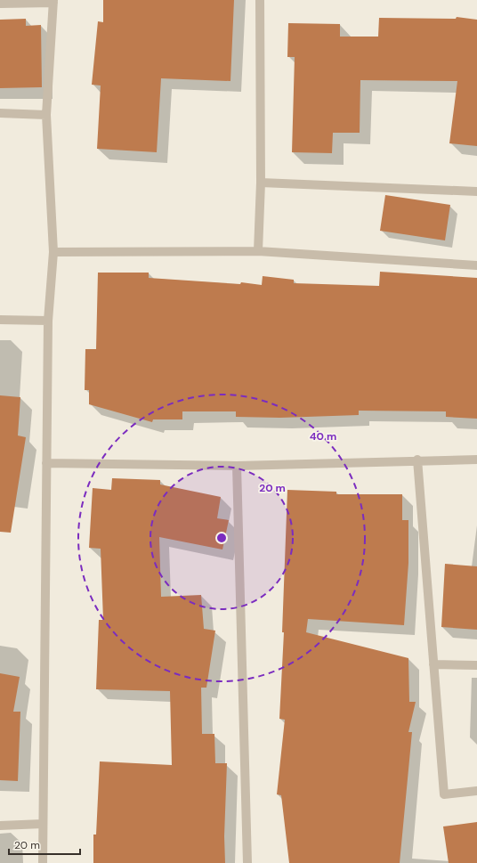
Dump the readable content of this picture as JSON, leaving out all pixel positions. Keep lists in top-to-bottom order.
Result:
{
  "scale_bar": "20 m",
  "rings": ["40 m", "20 m"]
}
